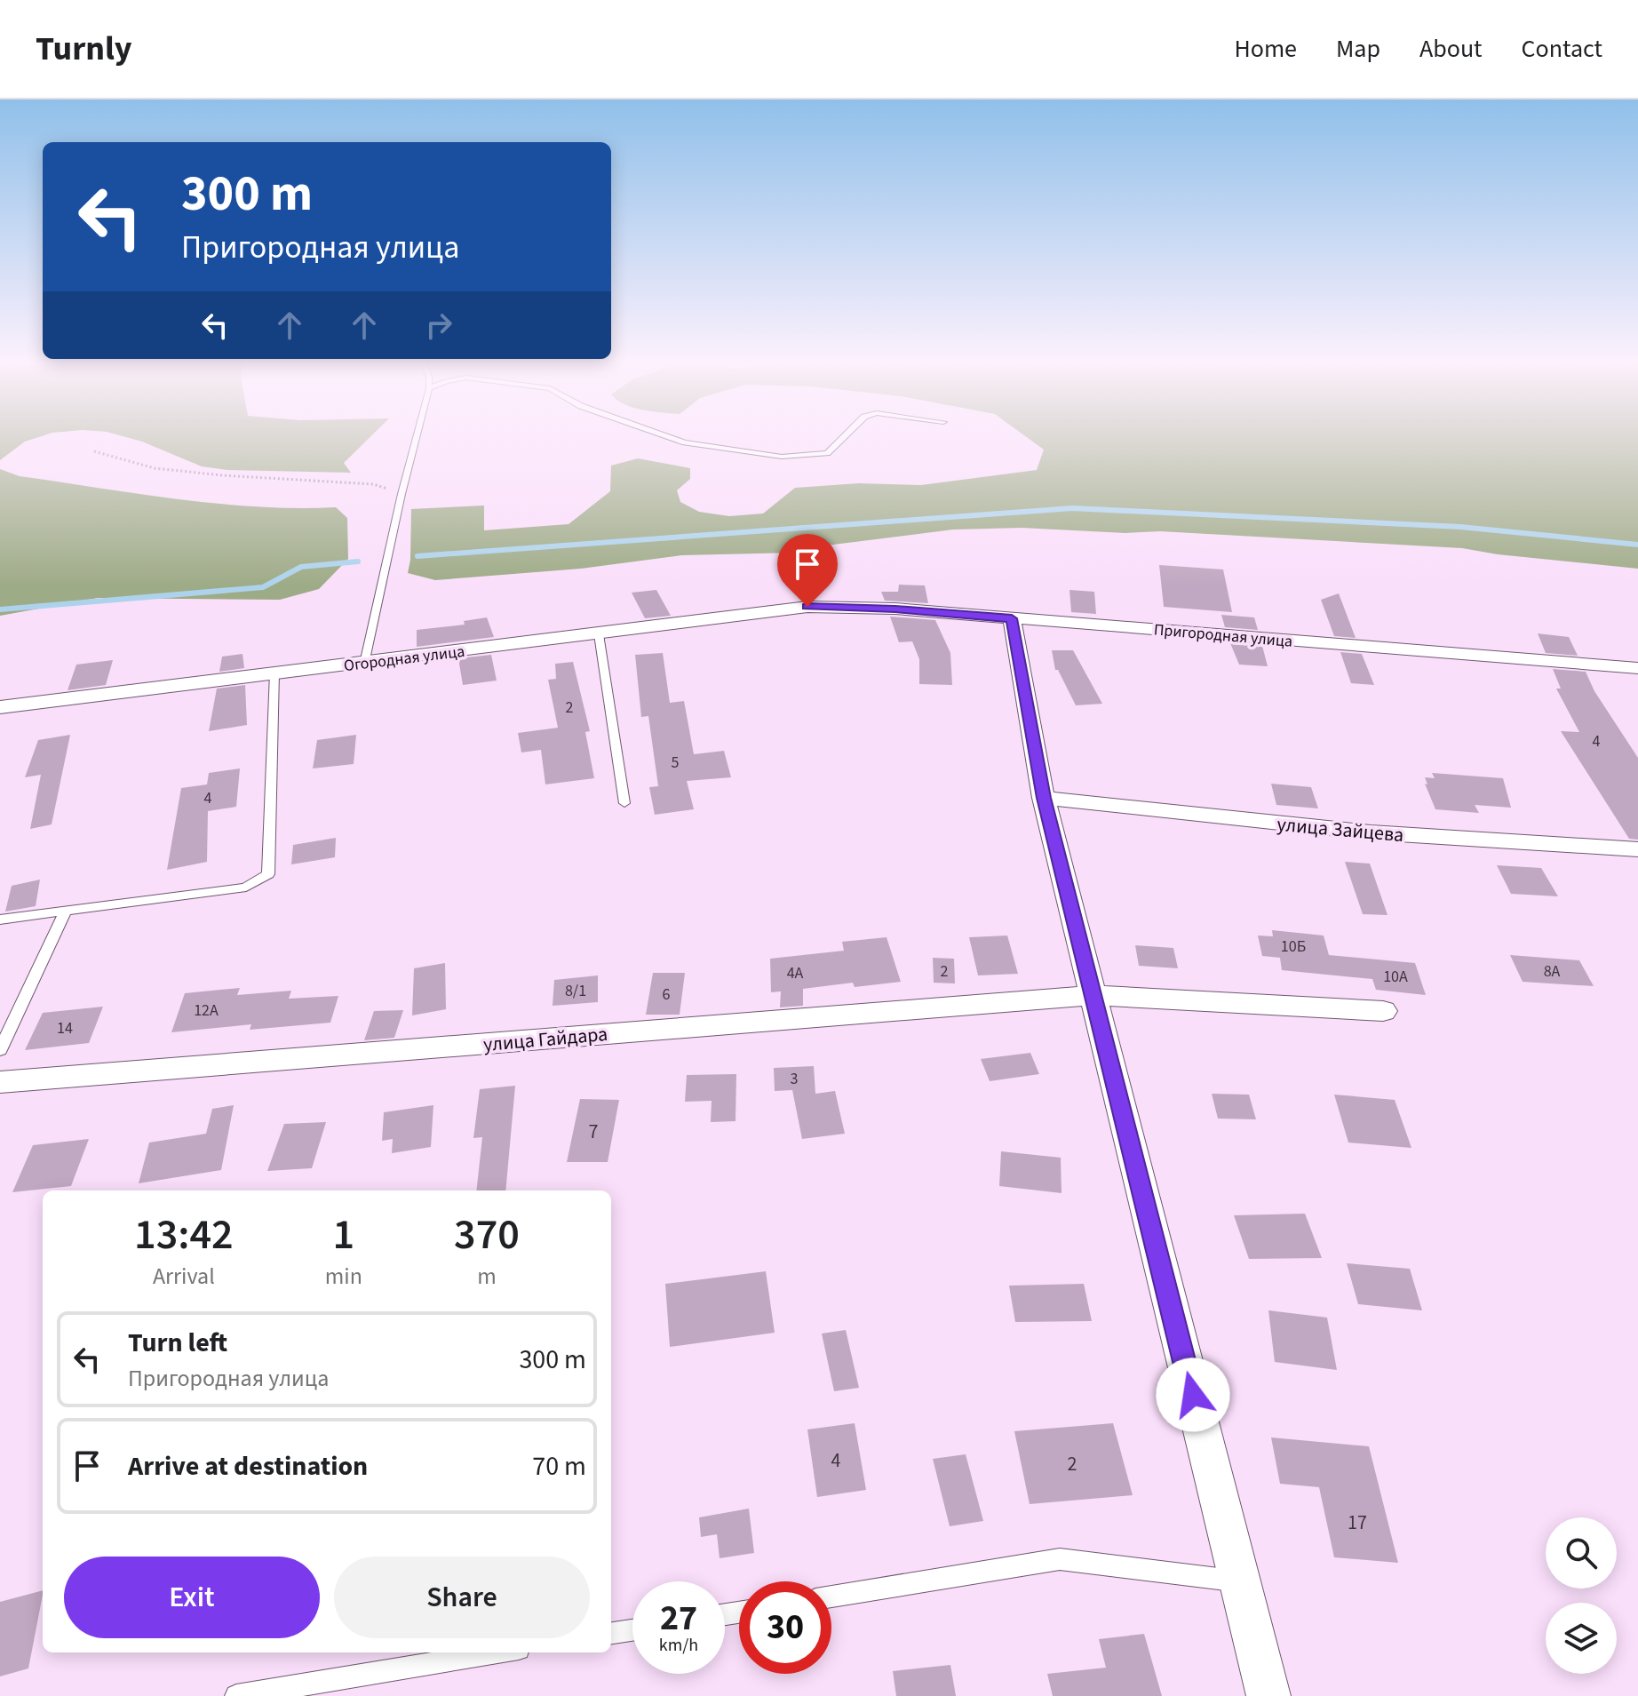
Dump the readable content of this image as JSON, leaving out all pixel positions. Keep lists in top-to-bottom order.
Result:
{
  "streets": {
    "street": [
      "Пригородная улица",
      "Огородная улица",
      "улица Зайцева",
      "улица Гайдара"
    ]
  },
  "crossings": [
    ["Пригородная улица", "Огородная улица"]
  ],
  "house_numbers": [
    "2",
    "4",
    "5",
    "4",
    "10Б",
    "2",
    "8А",
    "4А",
    "10А",
    "8/1",
    "6",
    "12А",
    "14",
    "3",
    "7",
    "4",
    "2",
    "17"
  ],
  "page": {
    "header": "Turnly",
    "nav": [
      "Home",
      "Map",
      "About",
      "Contact"
    ],
    "turn": ["300 m", "Пригородная улица"],
    "eta": [
      "13:42",
      "Arrival",
      "1",
      "min",
      "370",
      "m"
    ],
    "list": [
      {
        "name": "Turn left",
        "note": "Пригородная улица",
        "value": "300 m"
      },
      {
        "name": "Arrive at destination",
        "value": "70 m"
      }
    ],
    "buttons": ["Exit", "Share"],
    "speed": "27 km/h",
    "limit": "30"
  }
}
